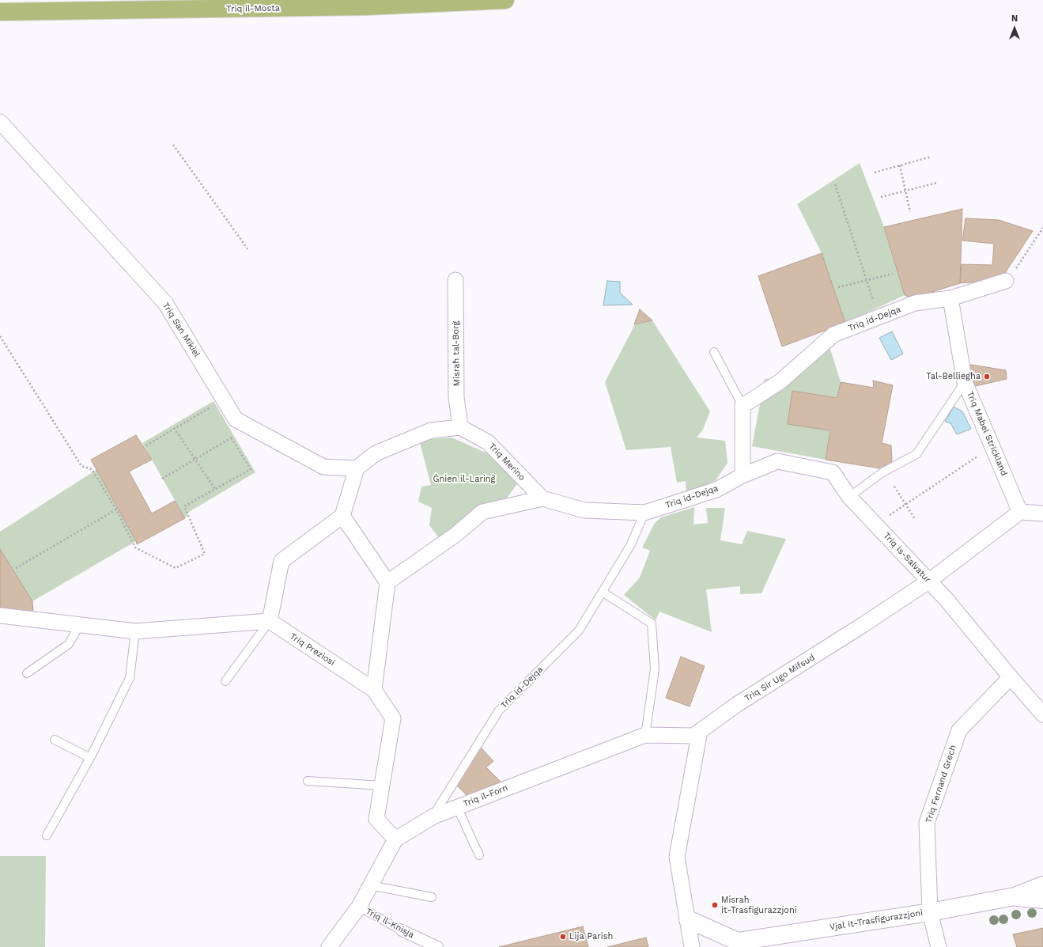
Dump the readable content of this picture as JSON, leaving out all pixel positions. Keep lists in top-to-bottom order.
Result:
{
  "streets": {
    "highway": ["Triq il-Mosta"],
    "street": [
      "Triq id-Dejqa",
      "Triq San Mikiel",
      "Misraħ tal-Borġ",
      "Triq Mabel Strickland",
      "Triq Merino",
      "Triq is-Salvatur",
      "Triq Preziosi",
      "Triq Sir Ugo Mifsud",
      "Triq Fernand Grech",
      "Triq il-Forn",
      "Vjal it-Trasfigurazzjoni",
      "Triq il-Knisja"
    ]
  },
  "crossings": [
    ["Triq id-Dejqa", "Triq Mabel Strickland"],
    ["Triq id-Dejqa", "Triq is-Salvatur"],
    ["Triq id-Dejqa", "Triq il-Forn"],
    ["Misraħ tal-Borġ", "Triq Merino"],
    ["Triq Mabel Strickland", "Triq Sir Ugo Mifsud"],
    ["Triq is-Salvatur", "Triq Sir Ugo Mifsud"],
    ["Triq is-Salvatur", "Triq Fernand Grech"],
    ["Triq Preziosi", "Triq il-Forn"],
    ["Triq Sir Ugo Mifsud", "Triq il-Forn"],
    ["Triq Fernand Grech", "Vjal it-Trasfigurazzjoni"],
    ["Triq il-Forn", "Triq il-Knisja"]
  ],
  "parks": ["Ġnien il-Larinġ"],
  "places": ["Tal-Belliegħa", "Misraħ it-Trasfigurazzjoni", "Lija Parish"],
  "north": "top"
}
